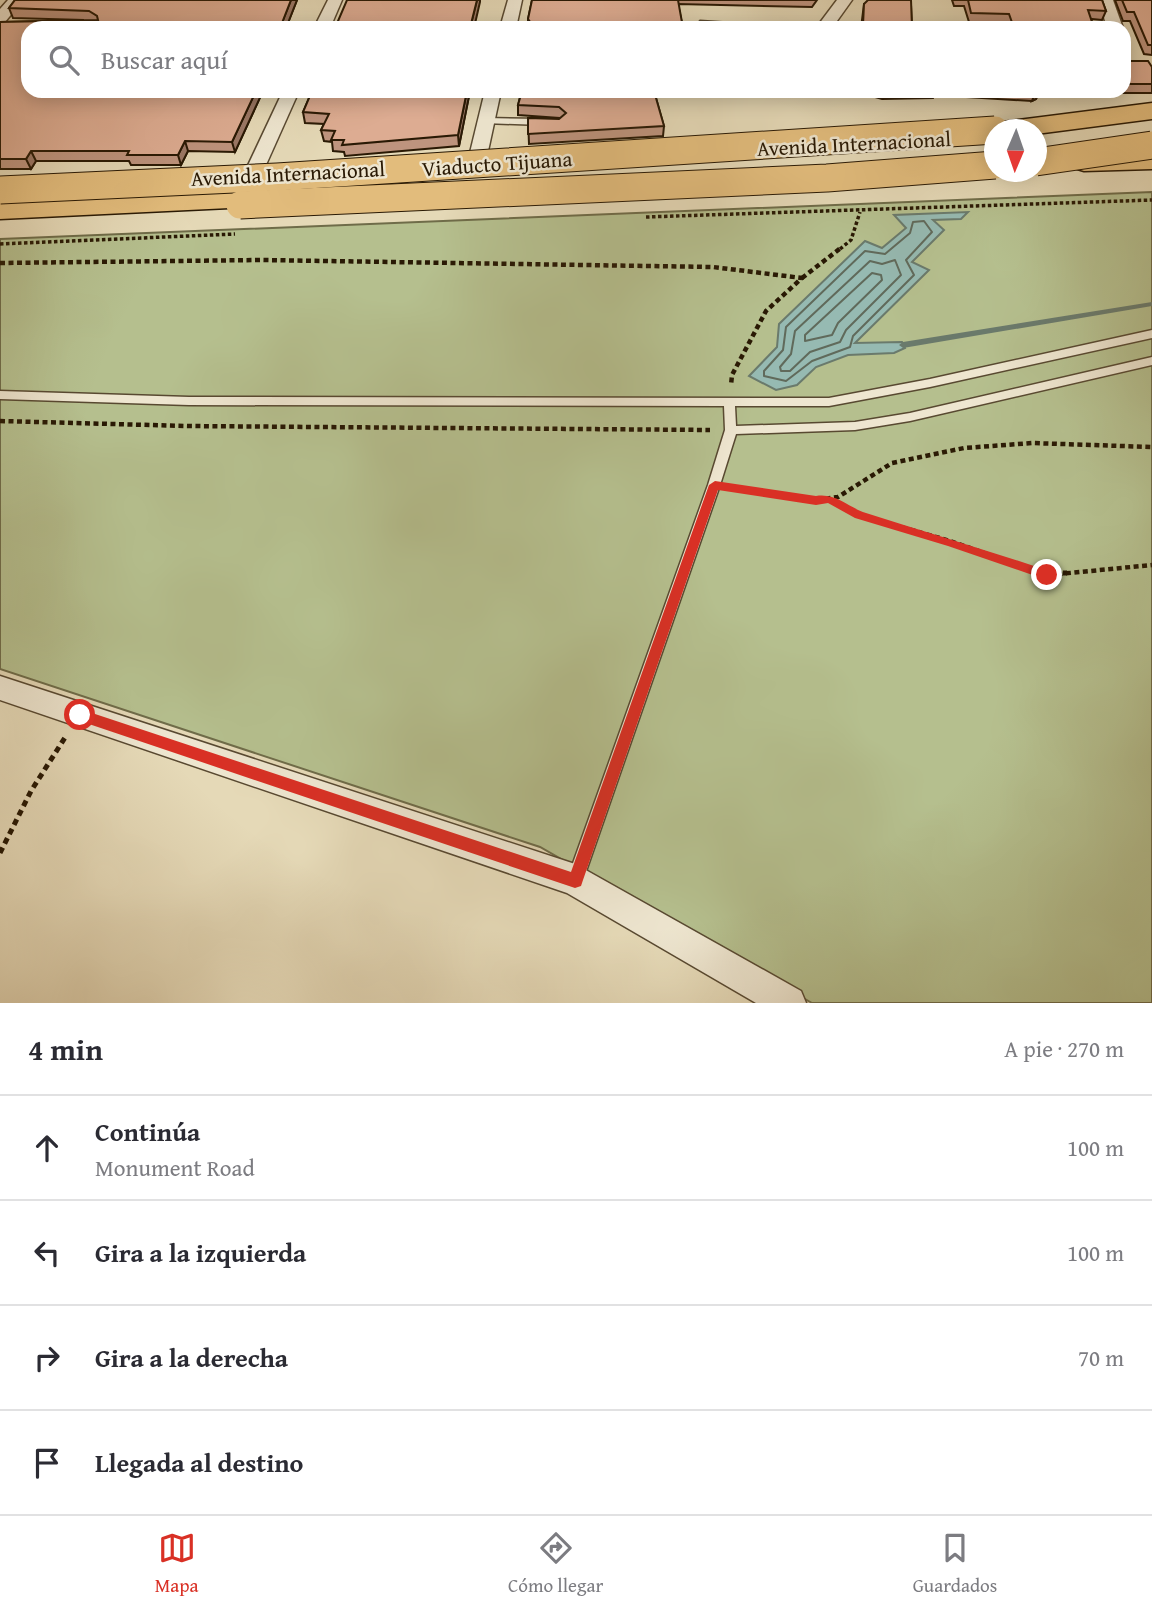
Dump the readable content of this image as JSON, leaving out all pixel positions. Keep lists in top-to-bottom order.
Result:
{
  "streets": {
    "highway": ["Avenida Internacional", "Viaducto Tijuana"]
  },
  "crossings": [
    ["Avenida Internacional", "Viaducto Tijuana"]
  ],
  "north": "bottom",
  "page": {
    "search": "Buscar aquí",
    "heading": ["4 min", "A pie · 270 m"],
    "list": [
      ["Continúa", "Monument Road", "100 m"],
      ["Gira a la izquierda", "100 m"],
      ["Gira a la derecha", "70 m"],
      "Llegada al destino"
    ],
    "nav": ["Mapa", "Cómo llegar", "Guardados"]
  }
}
